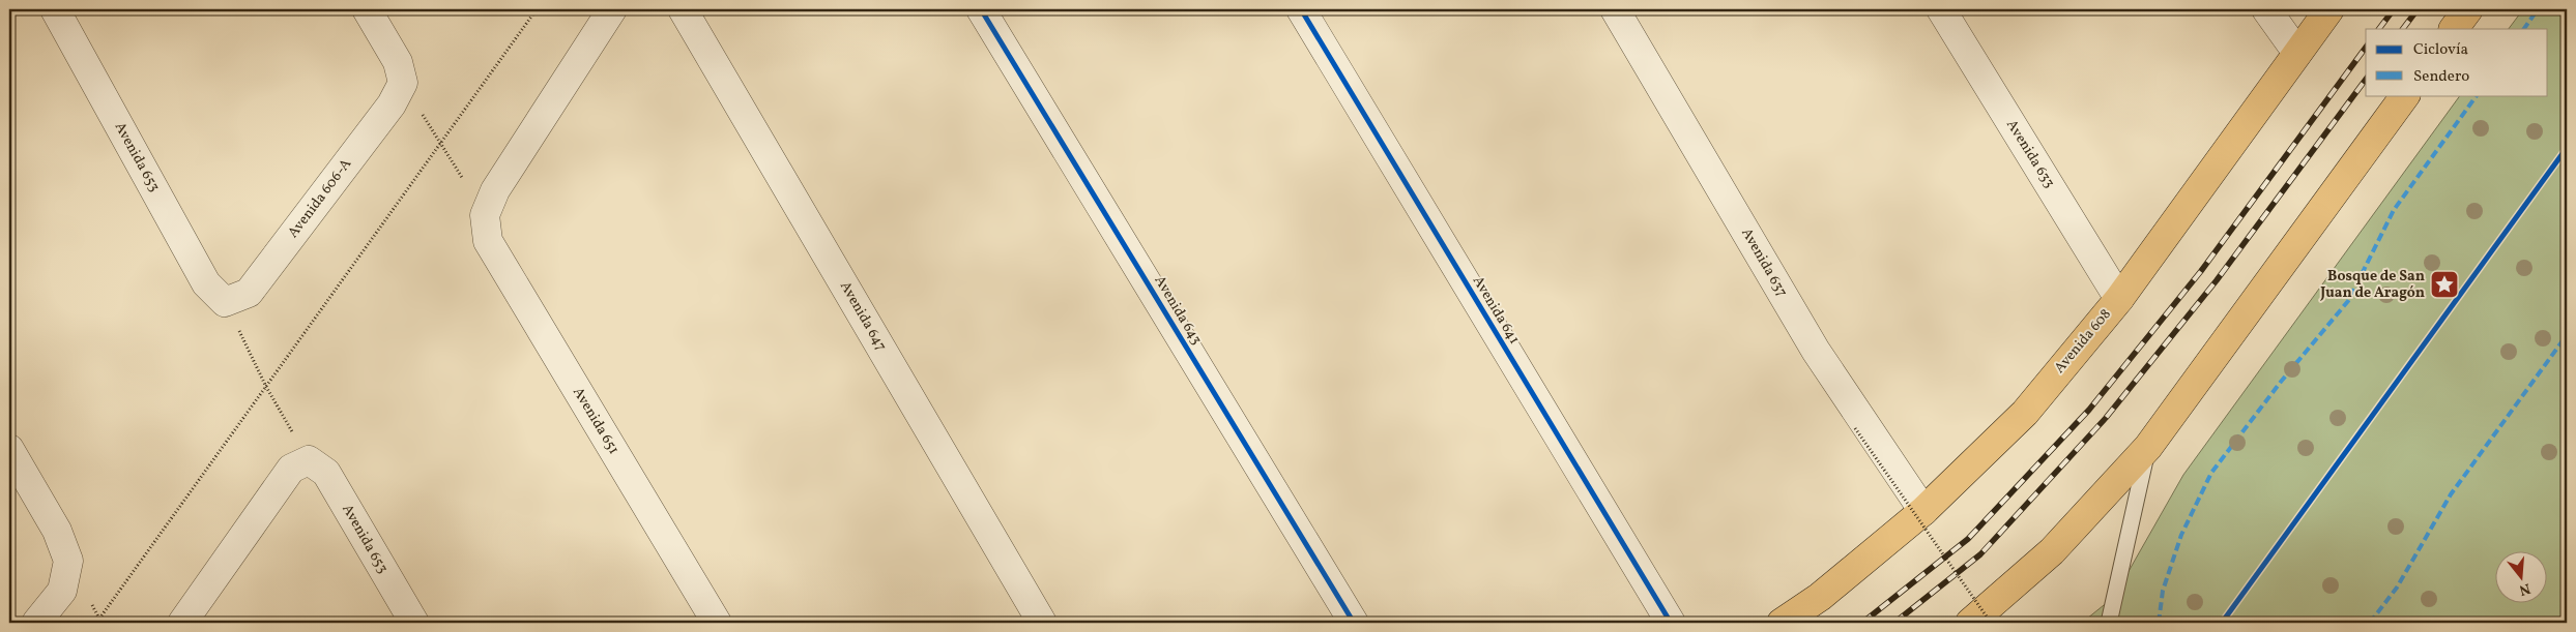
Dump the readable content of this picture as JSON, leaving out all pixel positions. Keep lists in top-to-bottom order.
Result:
{
  "streets": {
    "highway": ["Avenida 608"],
    "street": [
      "Avenida 633",
      "Avenida 653",
      "Avenida 606-A",
      "Avenida 637",
      "Avenida 643",
      "Avenida 641",
      "Avenida 647",
      "Avenida 651"
    ]
  },
  "crossings": [
    ["Avenida 633", "Avenida 608"],
    ["Avenida 653", "Avenida 606-A"],
    ["Avenida 637", "Avenida 608"]
  ],
  "places": {
    "place": ["Bosque de San Juan de Aragón"]
  },
  "legend": ["Ciclovía", "Sendero"],
  "north": "bottom"
}
